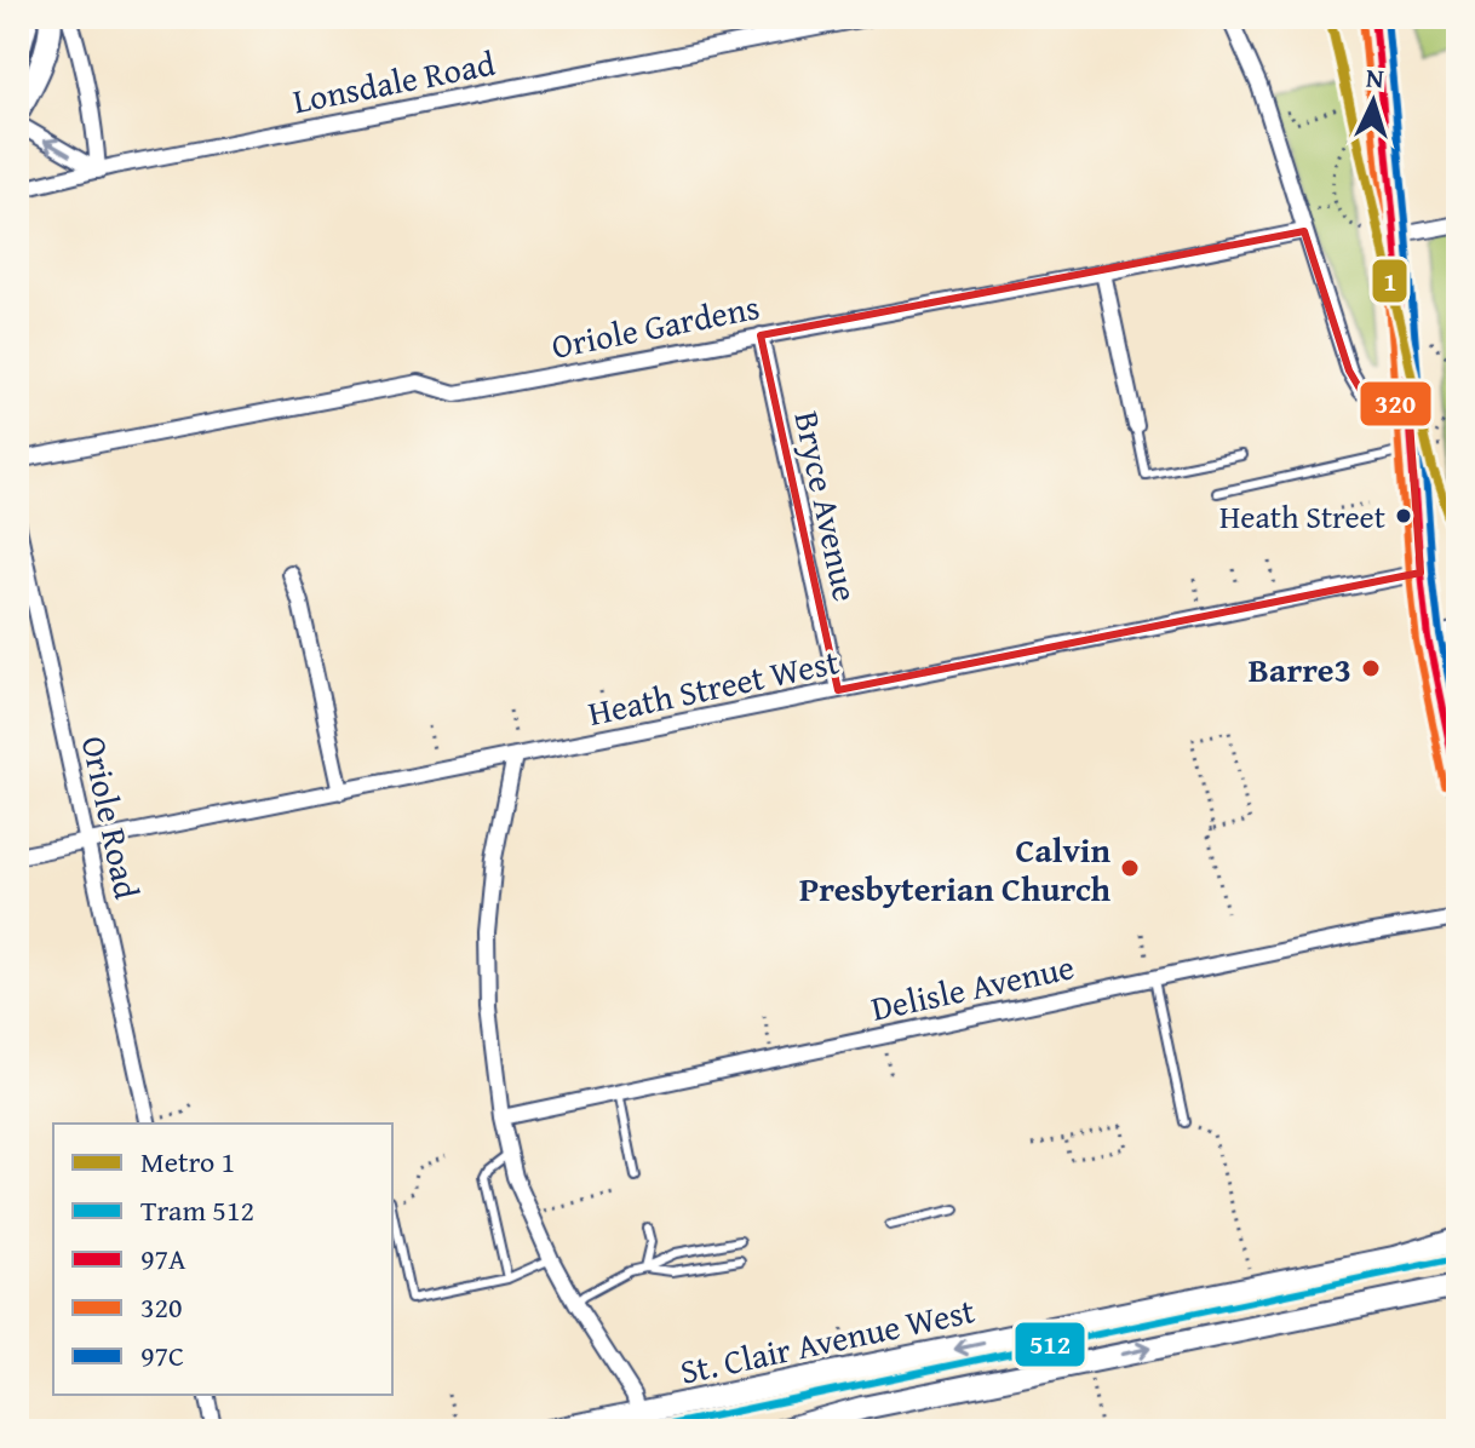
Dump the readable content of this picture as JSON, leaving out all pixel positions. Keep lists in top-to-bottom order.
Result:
{
  "streets": {
    "main road": ["St. Clair Avenue West"],
    "street": [
      "Lonsdale Road",
      "Oriole Gardens",
      "Bryce Avenue",
      "Heath Street West",
      "Oriole Road",
      "Delisle Avenue"
    ]
  },
  "crossings": [
    ["Oriole Gardens", "Bryce Avenue"],
    ["Bryce Avenue", "Heath Street West"],
    ["Heath Street West", "Oriole Road"]
  ],
  "places": ["Heath Street", "Barre3", "Calvin Presbyterian Church"],
  "lines": [
    "metro line 1",
    "transit line 97A",
    "transit line 97C",
    "transit line 320",
    "tram line 512"
  ],
  "legend": [
    "Metro 1",
    "Tram 512",
    "97A",
    "320",
    "97C"
  ],
  "north": "top"
}
